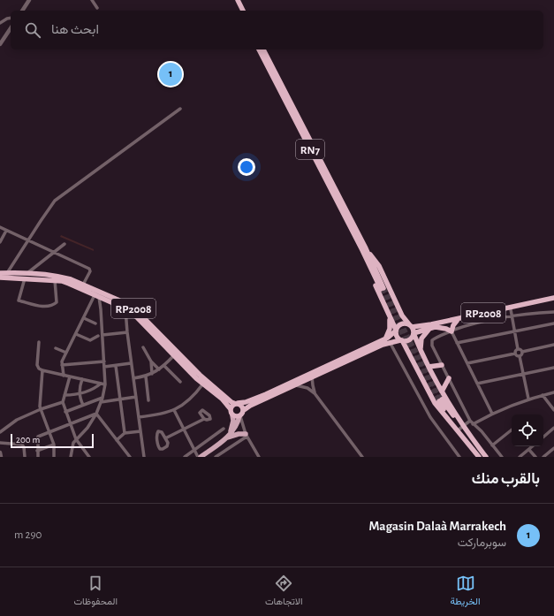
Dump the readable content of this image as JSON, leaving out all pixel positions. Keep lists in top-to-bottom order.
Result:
{
  "streets": {
    "highway": ["RN7", "RP2008"]
  },
  "scale_bar": "200 m",
  "page": {
    "search": "ابحث هنا",
    "pins": "1",
    "scale": "200 m",
    "heading": "بالقرب منك",
    "list": [
      {
        "mark": "1",
        "name": "Magasin Dalaà Marrakech",
        "note": "سوبرماركت",
        "value": "290 m"
      }
    ],
    "nav": ["الخريطة", "الاتجاهات", "المحفوظات"]
  }
}
